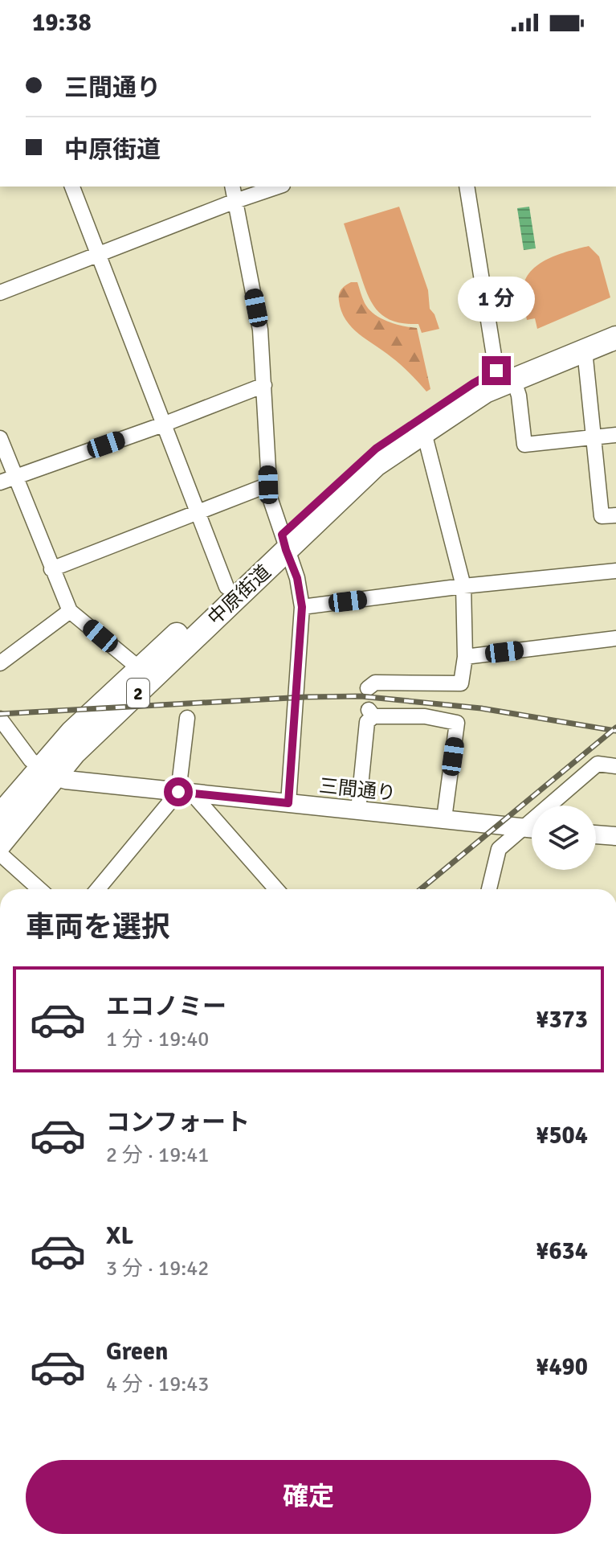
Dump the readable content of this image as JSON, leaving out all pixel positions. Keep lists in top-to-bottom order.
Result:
{
  "streets": {
    "main road": ["中原街道", "2"],
    "street": ["三間通り"]
  },
  "crossings": [
    ["中原街道", "三間通り"]
  ],
  "page": {
    "status": "19:38",
    "banner": ["三間通り", "中原街道"],
    "bubble": "1 分",
    "heading": "車両を選択",
    "list": [
      {
        "name": "エコノミー",
        "note": "1 分 · 19:40",
        "value": "¥373"
      },
      {
        "name": "コンフォート",
        "note": "2 分 · 19:41",
        "value": "¥504"
      },
      {
        "name": "XL",
        "note": "3 分 · 19:42",
        "value": "¥634"
      },
      {
        "name": "Green",
        "note": "4 分 · 19:43",
        "value": "¥490"
      }
    ],
    "buttons": "確定"
  }
}
